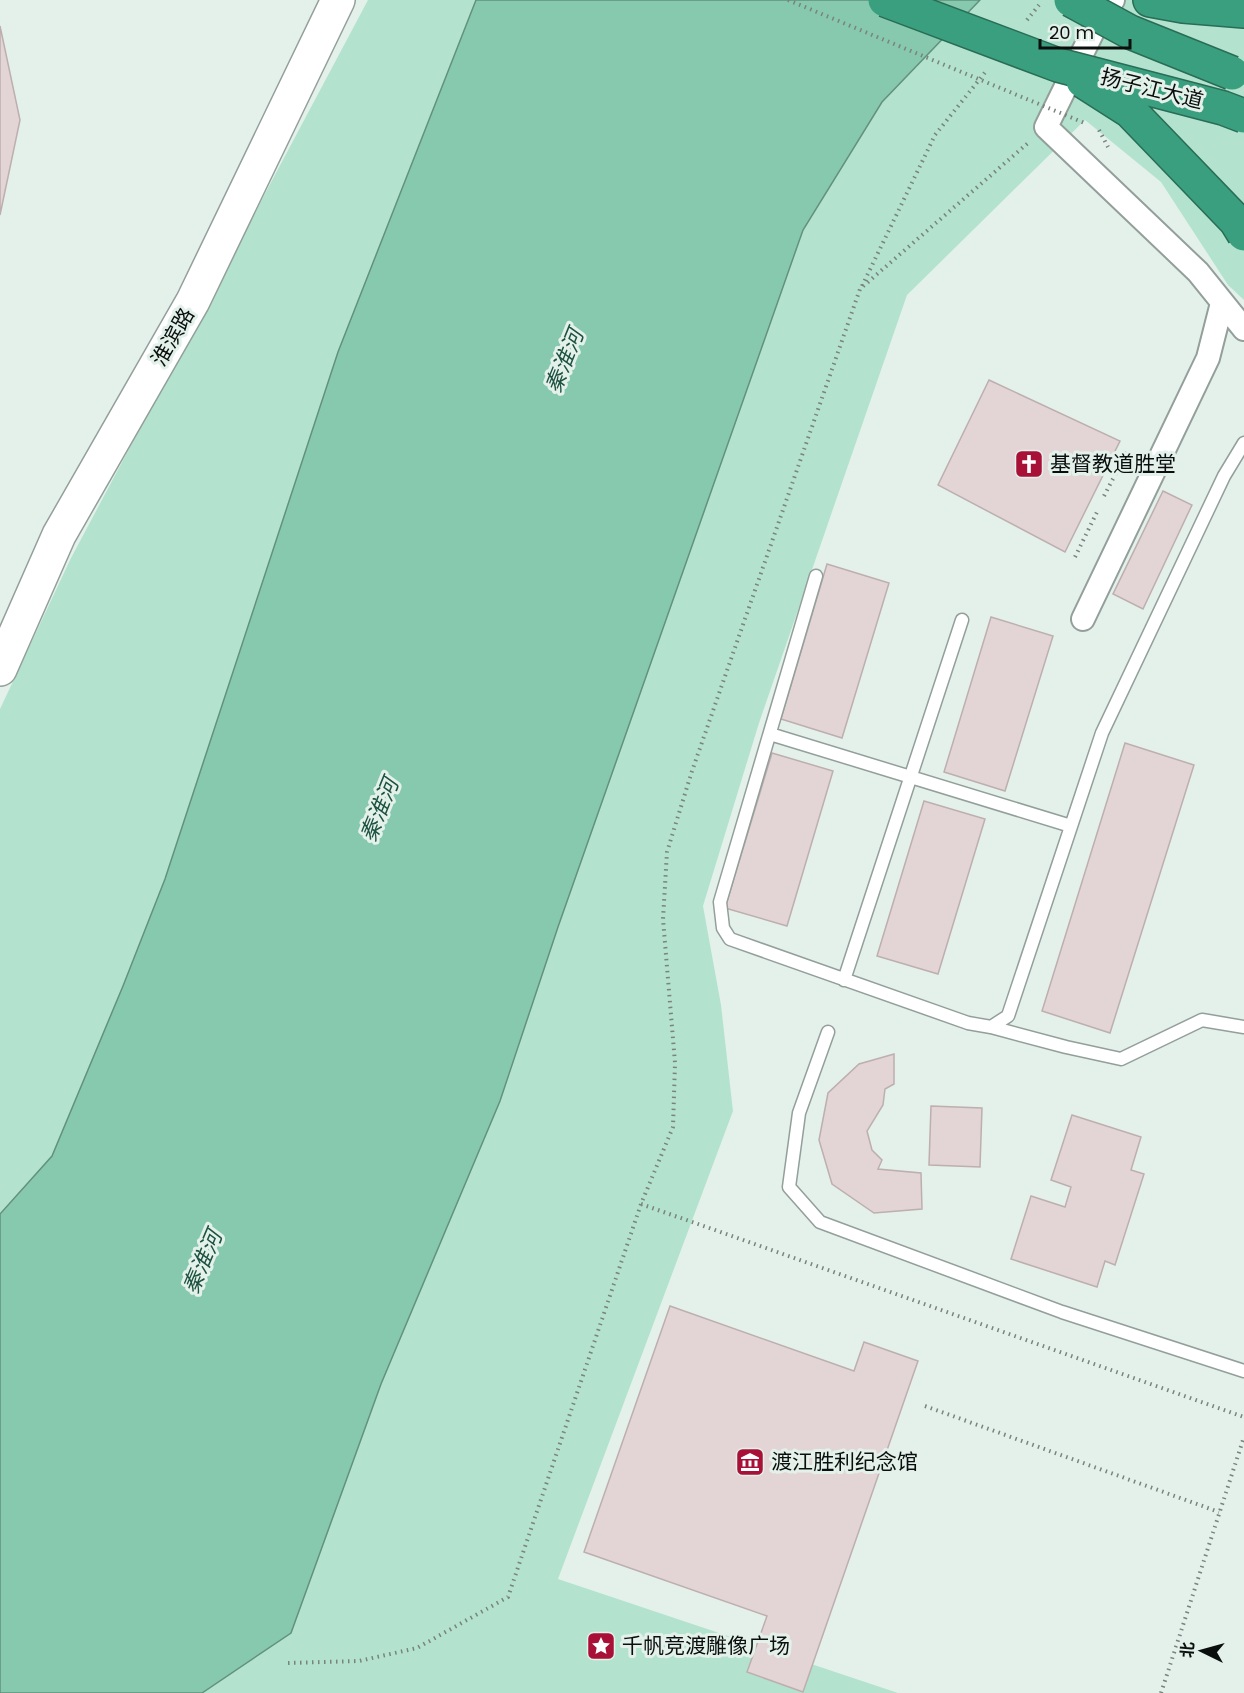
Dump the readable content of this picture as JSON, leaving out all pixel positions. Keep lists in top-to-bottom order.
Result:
{
  "streets": {
    "highway": ["扬子江大道"],
    "street": ["淮滨路"]
  },
  "water": ["秦淮河"],
  "places": {
    "church": ["基督教道胜堂"],
    "museum": ["渡江胜利纪念馆"],
    "place": ["千帆竞渡雕像广场"]
  },
  "scale_bar": "20 m",
  "north": "left"
}
